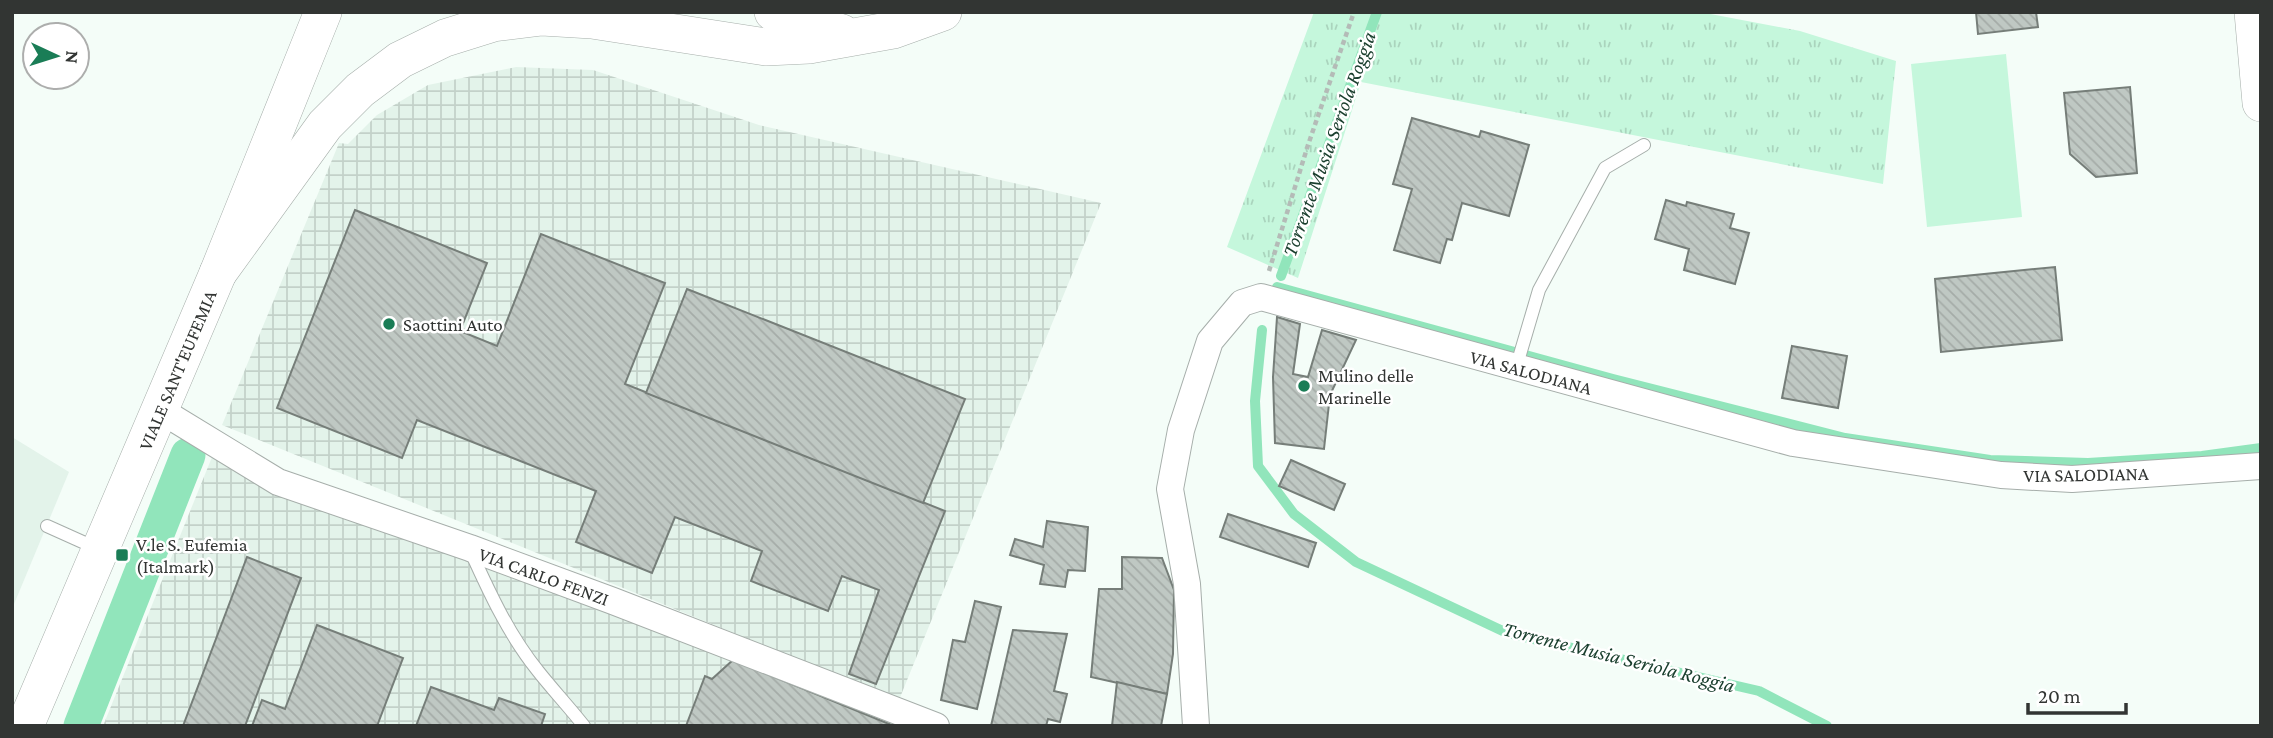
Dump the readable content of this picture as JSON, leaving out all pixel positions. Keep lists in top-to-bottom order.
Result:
{
  "streets": {
    "main road": ["VIALE SANT'EUFEMIA"],
    "street": ["VIA SALODIANA", "VIA CARLO FENZI"]
  },
  "crossings": [
    ["VIALE SANT'EUFEMIA", "VIA CARLO FENZI"]
  ],
  "water": ["Torrente Musia Seriola Roggia"],
  "places": {
    "other": ["Saottini Auto", "Mulino delle Marinelle"],
    "transit": ["V.le S. Eufemia (Italmark)"]
  },
  "scale_bar": "20 m",
  "north": "right"
}
